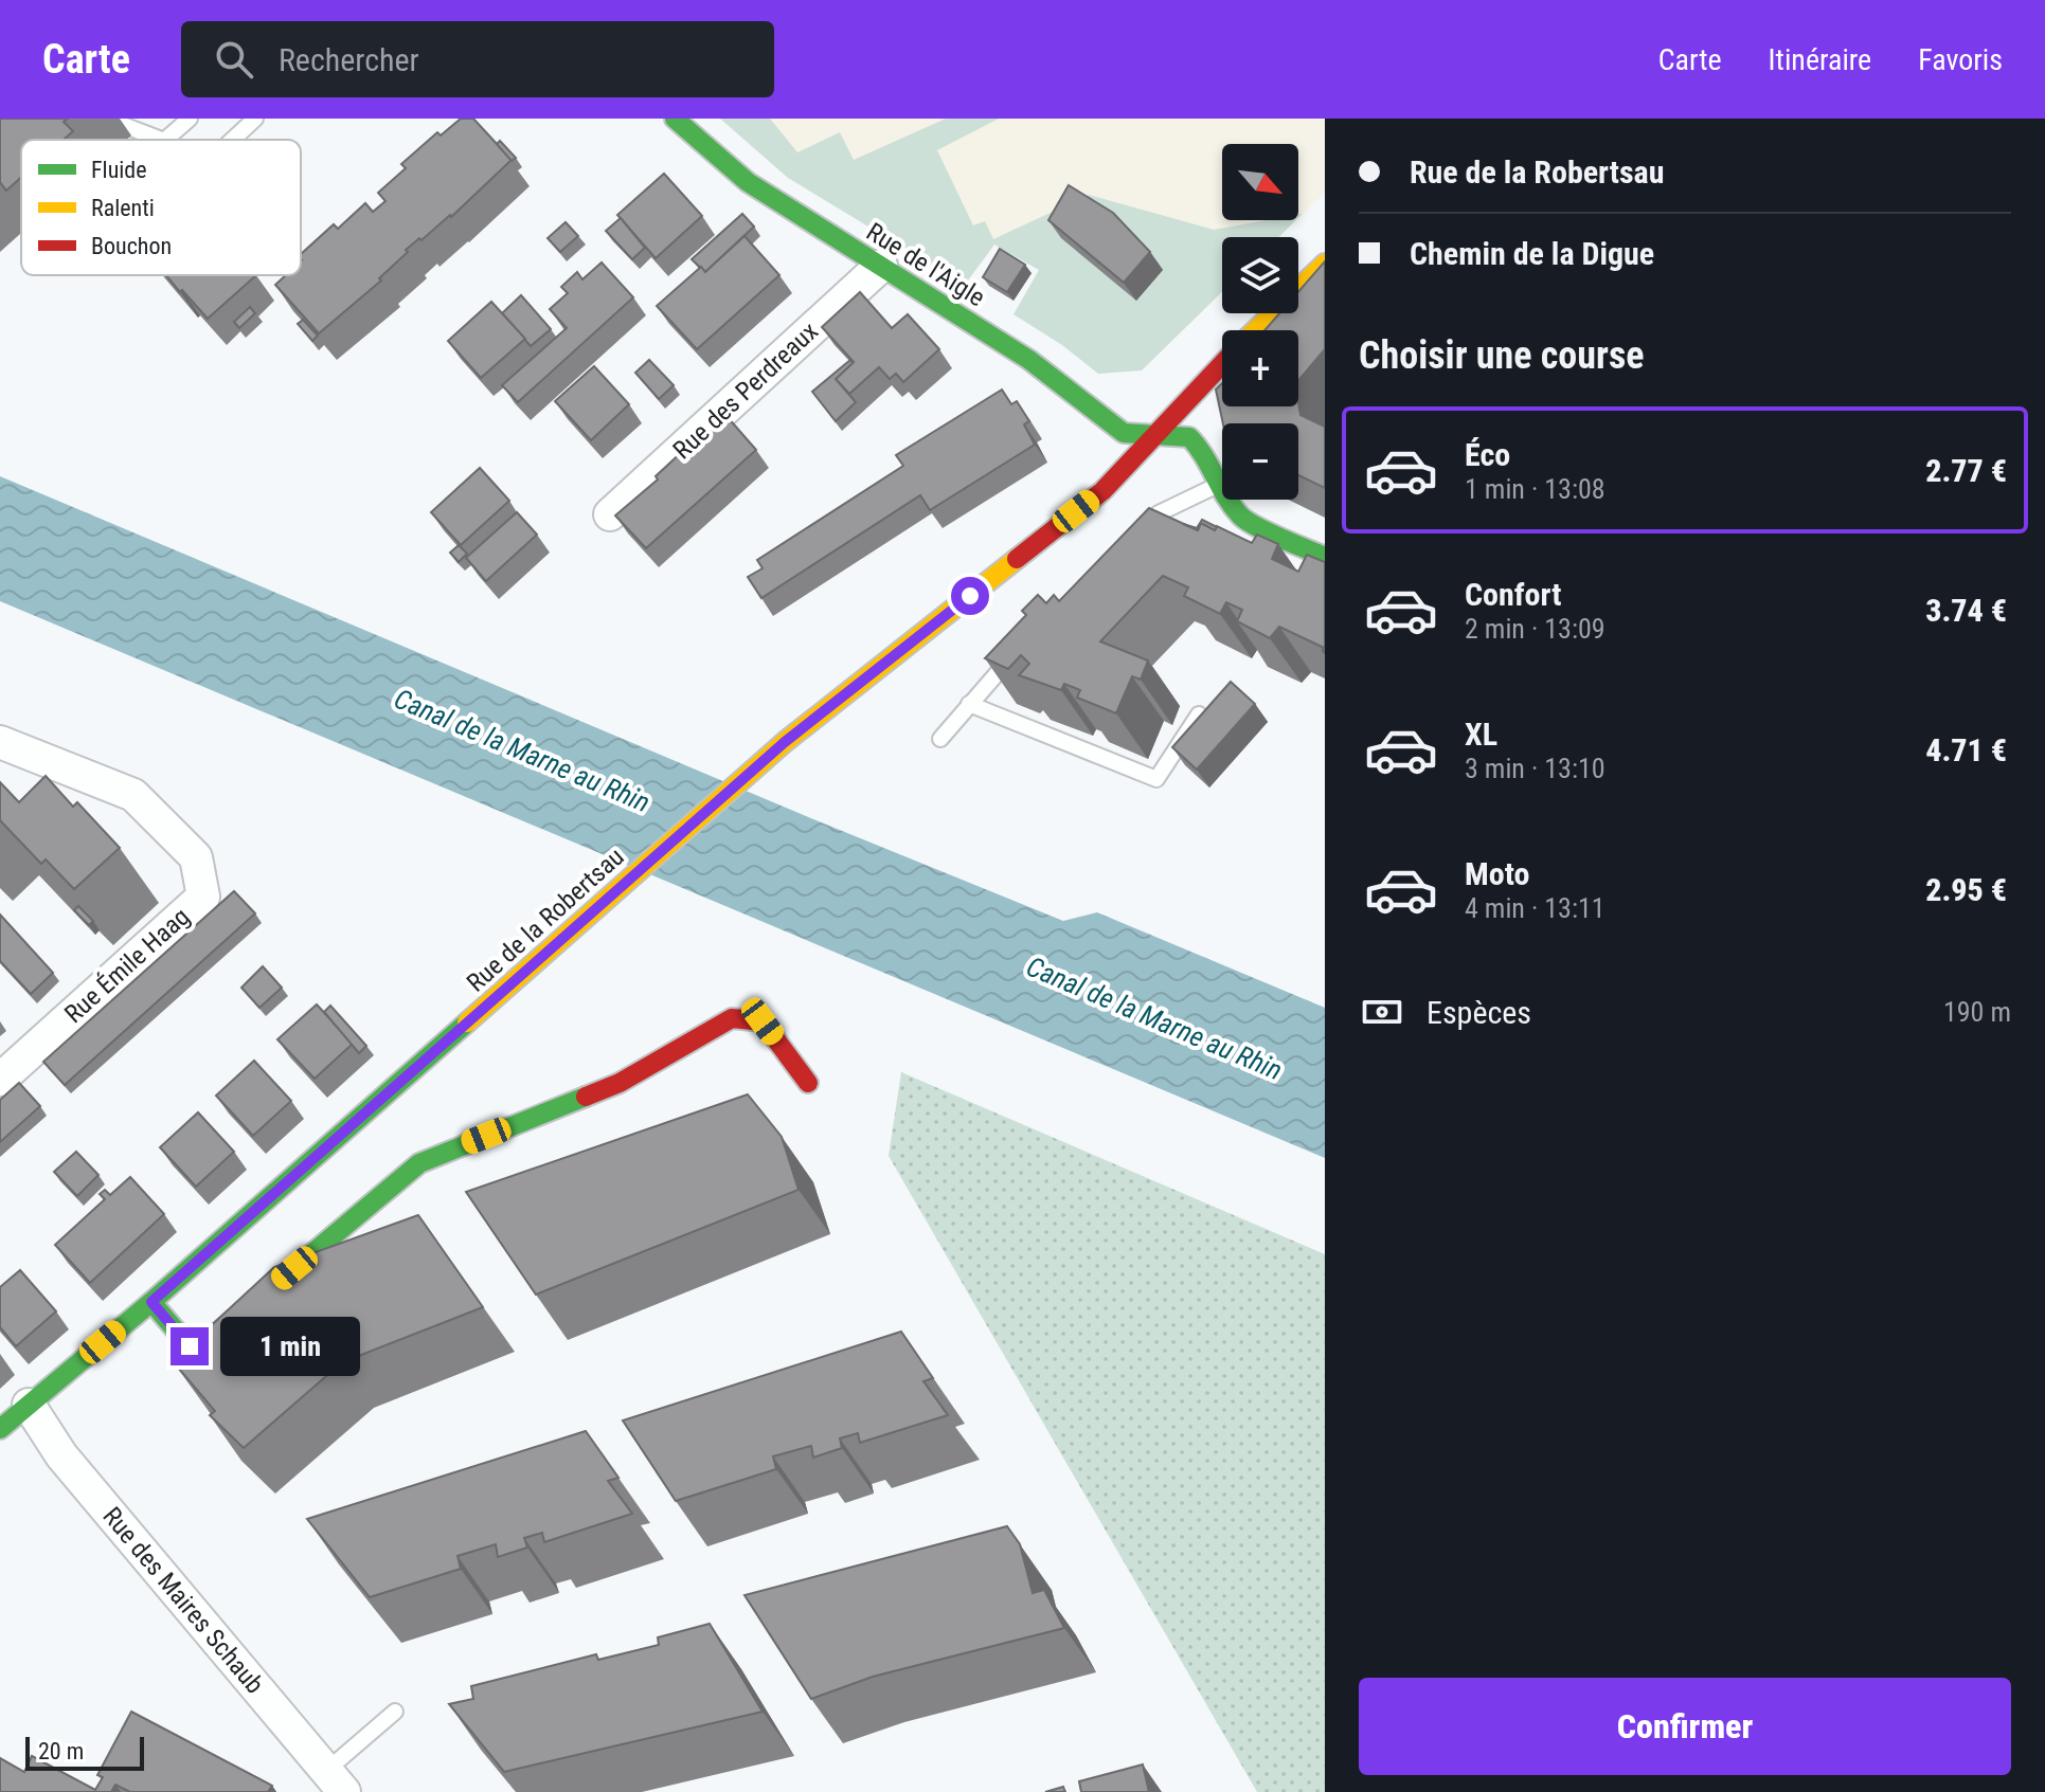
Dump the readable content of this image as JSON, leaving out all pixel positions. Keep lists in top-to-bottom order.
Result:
{
  "streets": {
    "street": [
      "Rue de l'Aigle",
      "Rue des Perdreaux",
      "Rue de la Robertsau",
      "Rue Émile Haag",
      "Rue des Maires Schaub"
    ]
  },
  "crossings": [
    ["Rue de l'Aigle", "Rue des Perdreaux"],
    ["Rue de l'Aigle", "Rue de la Robertsau"],
    ["Rue de la Robertsau", "Rue des Maires Schaub"]
  ],
  "water": ["Canal de la Marne au Rhin"],
  "legend": ["Fluide", "Ralenti", "Bouchon"],
  "scale_bar": "20 m",
  "north": "bottom right",
  "page": {
    "header": "Carte",
    "search": "Rechercher",
    "nav": ["Carte", "Itinéraire", "Favoris"],
    "banner": ["Rue de la Robertsau", "Chemin de la Digue"],
    "map_buttons": ["+", "−"],
    "heading": "Choisir une course",
    "list": [
      {
        "name": "Éco",
        "note": "1 min · 13:08",
        "value": "2.77 €"
      },
      {
        "name": "Confort",
        "note": "2 min · 13:09",
        "value": "3.74 €"
      },
      {
        "name": "XL",
        "note": "3 min · 13:10",
        "value": "4.71 €"
      },
      {
        "name": "Moto",
        "note": "4 min · 13:11",
        "value": "2.95 €"
      }
    ],
    "pay": ["Espèces", "190 m"],
    "bubble": "1 min",
    "buttons": "Confirmer",
    "scale": "20 m"
  }
}
